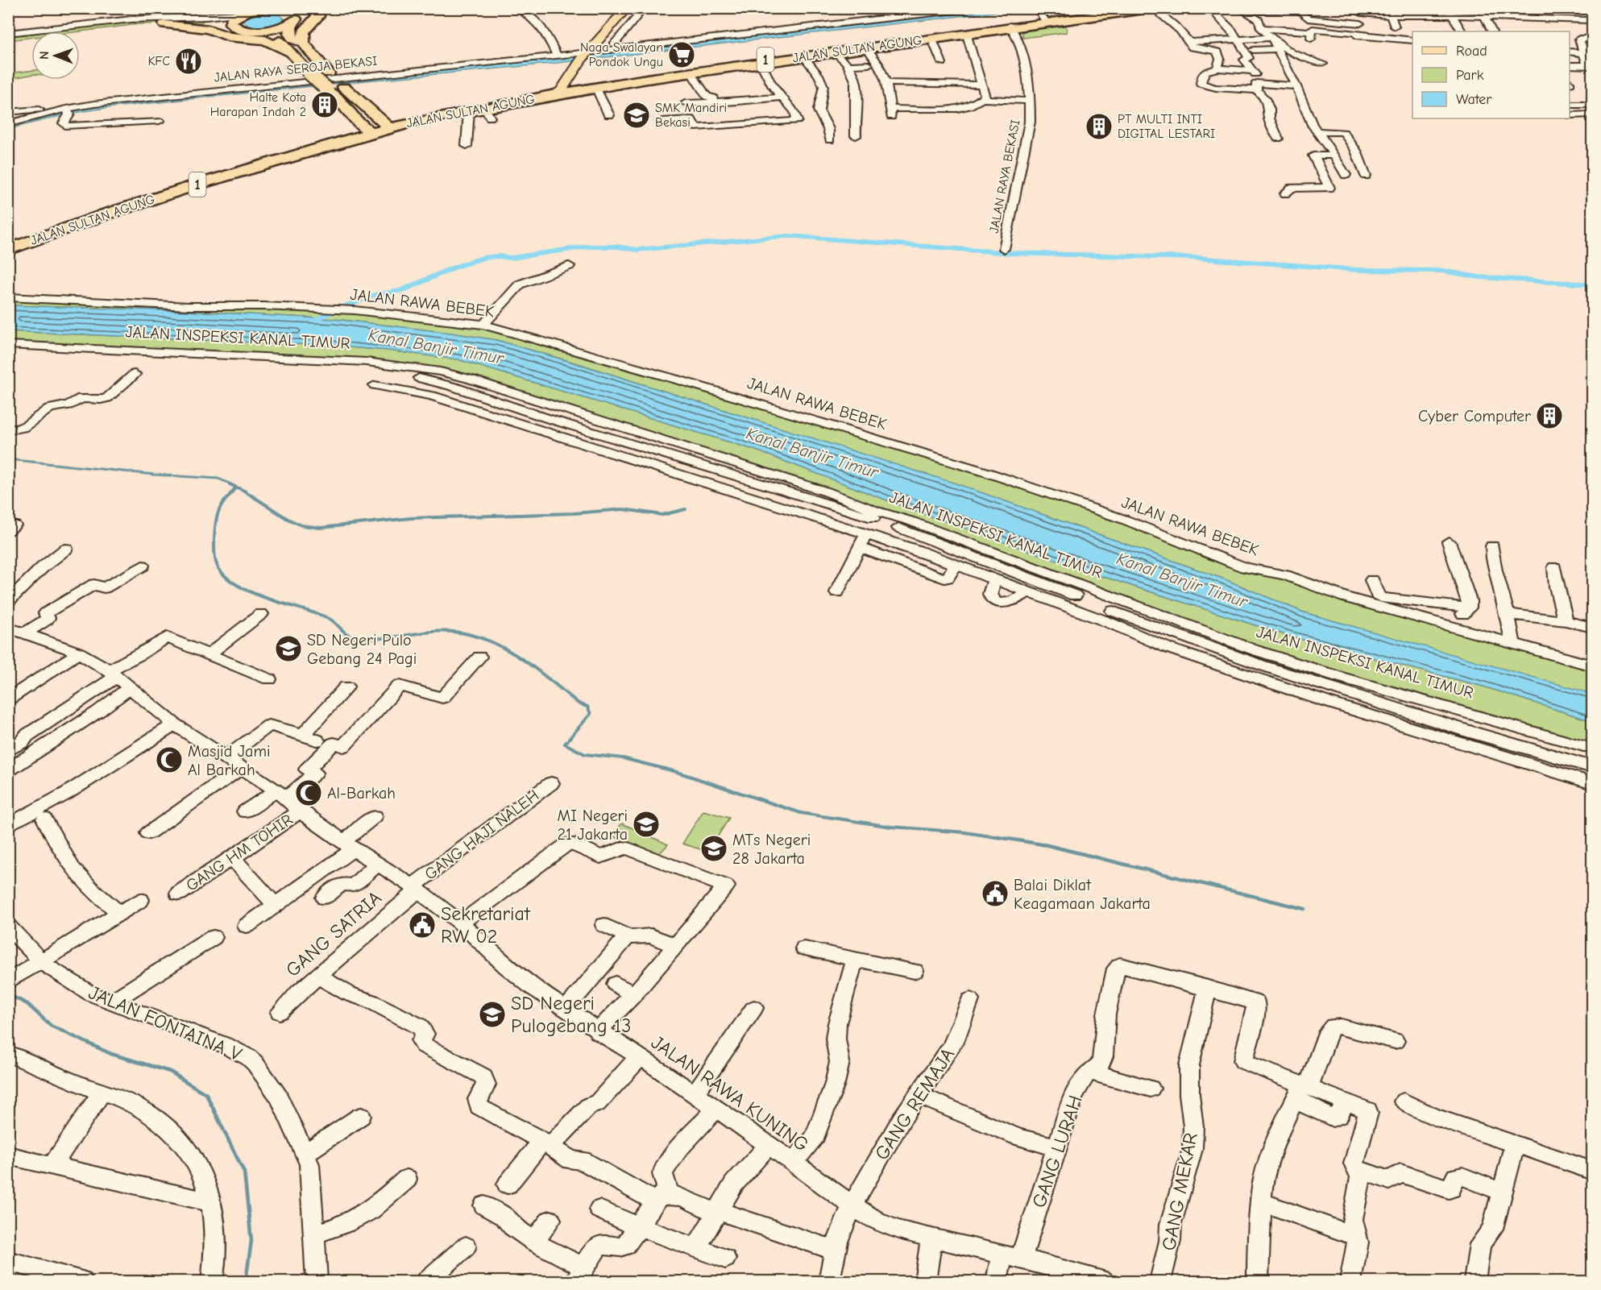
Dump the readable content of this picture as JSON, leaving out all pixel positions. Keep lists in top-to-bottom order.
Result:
{
  "streets": {
    "highway": ["JALAN SULTAN AGUNG", "1"],
    "street": [
      "JALAN RAYA SEROJA BEKASI",
      "JALAN RAYA BEKASI",
      "JALAN RAWA BEBEK",
      "JALAN INSPEKSI KANAL TIMUR",
      "GANG HAJI NALEH",
      "GANG HM TOHIR",
      "GANG SATRIA",
      "JALAN FONTAINA V",
      "JALAN RAWA KUNING",
      "GANG REMAJA",
      "GANG LURAH",
      "GANG MEKAR"
    ]
  },
  "crossings": [
    ["JALAN SULTAN AGUNG", "JALAN RAYA BEKASI"],
    ["GANG HAJI NALEH", "GANG SATRIA"],
    ["GANG HAJI NALEH", "JALAN RAWA KUNING"],
    ["GANG HM TOHIR", "JALAN RAWA KUNING"],
    ["GANG SATRIA", "JALAN RAWA KUNING"],
    ["JALAN RAWA KUNING", "GANG REMAJA"],
    ["JALAN RAWA KUNING", "GANG LURAH"],
    ["GANG LURAH", "GANG MEKAR"]
  ],
  "water": ["Kanal Banjir Timur"],
  "places": {
    "supermarket": ["Naga Swalayan Pondok Ungu"],
    "restaurant": ["KFC"],
    "building": ["Halte Kota Harapan Indah 2", "PT MULTI INTI DIGITAL LESTARI", "Cyber Computer"],
    "school or university": [
      "SMK Mandiri Bekasi",
      "SD Negeri Pulo Gebang 24 Pagi",
      "MI Negeri 21 Jakarta",
      "MTs Negeri 28 Jakarta",
      "SD Negeri Pulogebang 13"
    ],
    "mosque": ["Masjid Jami Al Barkah", "Al-Barkah"],
    "public building": ["Balai Diklat Keagamaan Jakarta", "Sekretariat RW 02"]
  },
  "legend": ["Road", "Park", "Water"],
  "north": "left"
}
